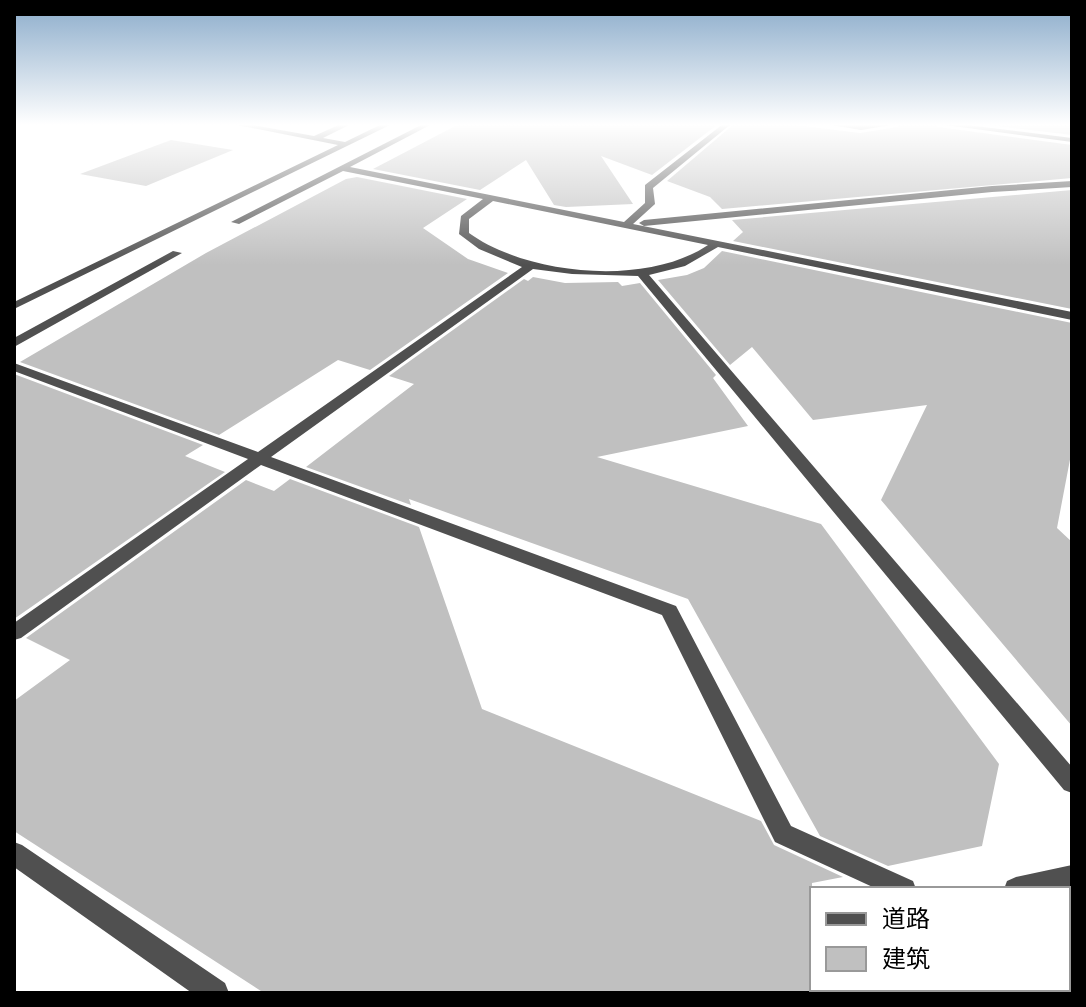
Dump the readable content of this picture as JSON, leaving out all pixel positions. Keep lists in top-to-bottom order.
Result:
{
  "legend": ["道路", "建筑"]
}
